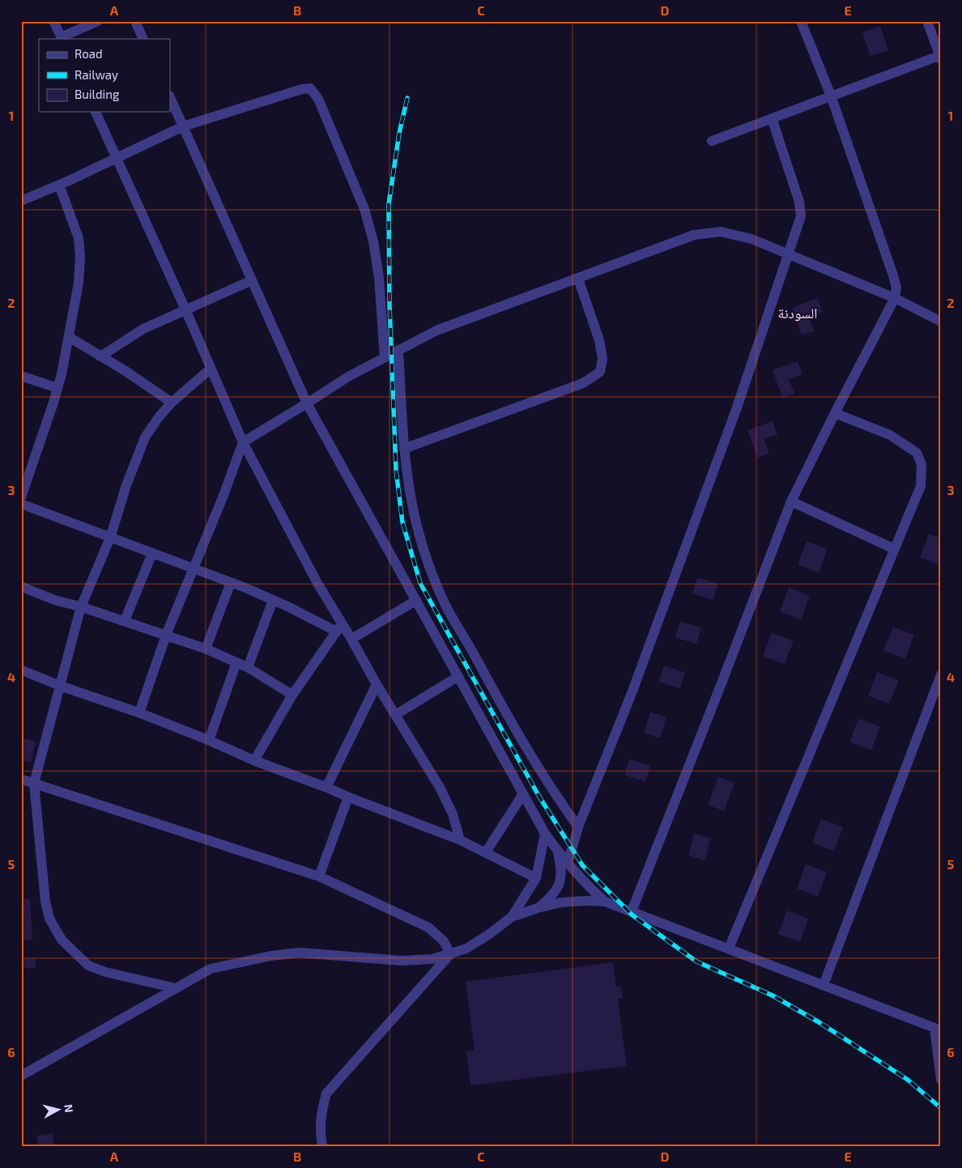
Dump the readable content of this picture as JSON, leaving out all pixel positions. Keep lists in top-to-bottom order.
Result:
{
  "districts": ["السودنة"],
  "legend": ["Road", "Railway", "Building"],
  "north": "right",
  "grid": {
    "columns": [
      "A",
      "B",
      "C",
      "D",
      "E"
    ],
    "rows": [
      "1",
      "2",
      "3",
      "4",
      "5",
      "6"
    ]
  }
}
